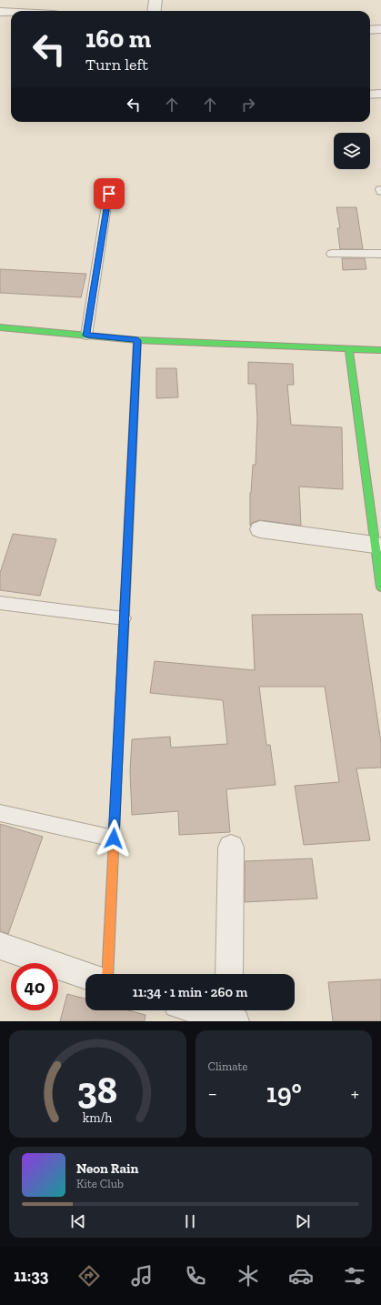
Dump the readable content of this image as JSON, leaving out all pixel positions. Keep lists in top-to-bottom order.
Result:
{
  "page": {
    "turn": ["160 m", "Turn left"],
    "limit": "40",
    "trip": "11:34 · 1 min · 260 m",
    "tile": "Climate",
    "heat": ["−", "19°", "+"],
    "song": ["Neon Rain", "Kite Club"],
    "tabs": "11:33",
    "gauge": ["38", "km/h"]
  }
}
